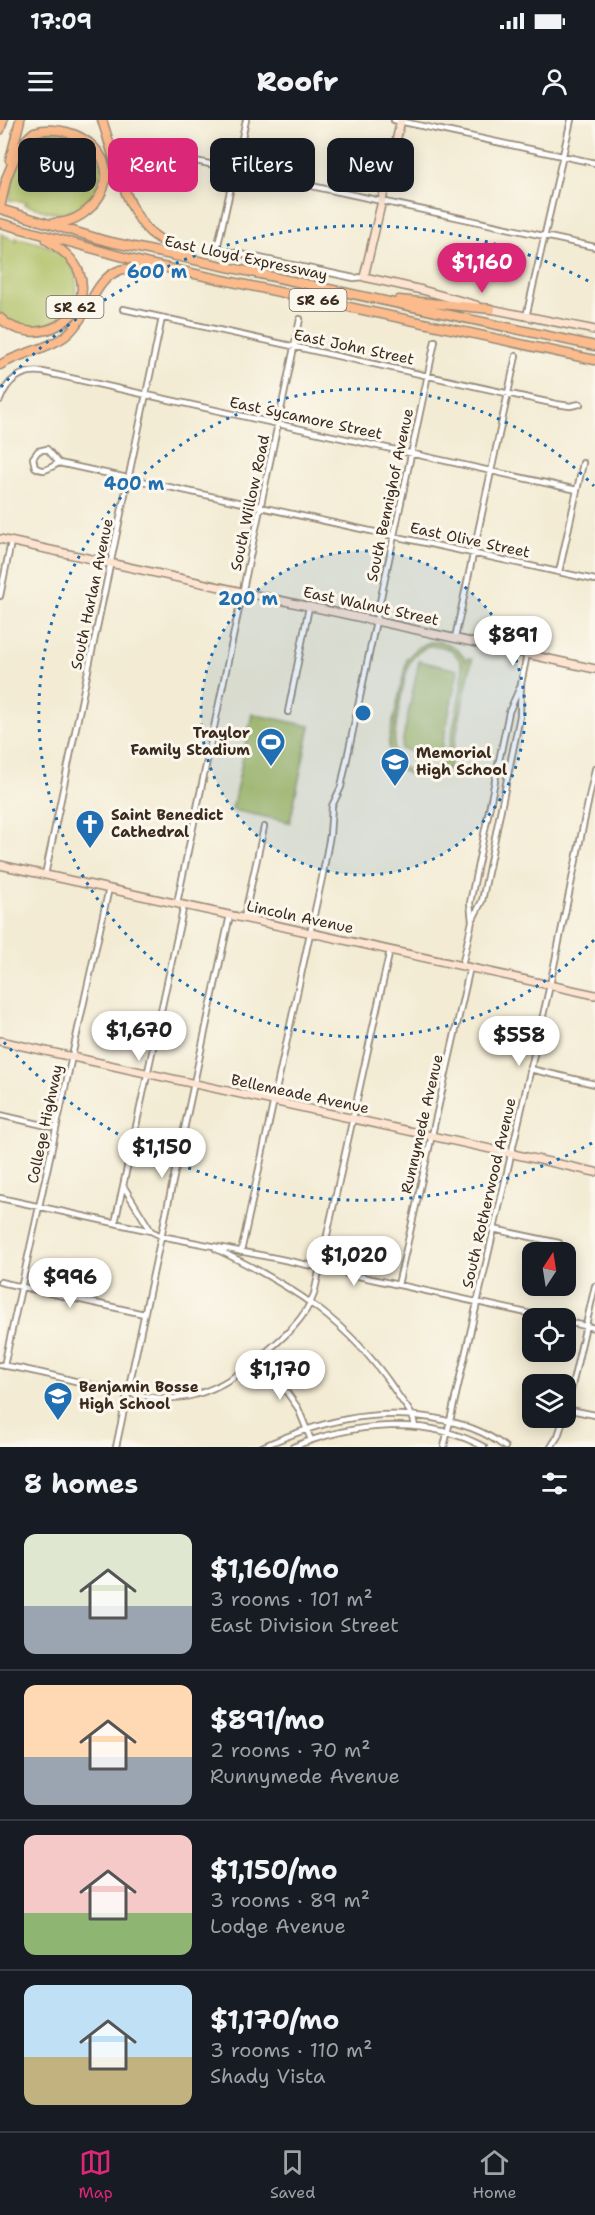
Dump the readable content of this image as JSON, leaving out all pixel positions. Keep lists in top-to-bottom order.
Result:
{
  "streets": {
    "highway": ["East Lloyd Expressway", "SR 66", "SR 62"],
    "street": [
      "East John Street",
      "East Sycamore Street",
      "South Bennighof Avenue",
      "South Willow Road",
      "East Olive Street",
      "South Harlan Avenue",
      "East Walnut Street",
      "Lincoln Avenue",
      "Bellemeade Avenue",
      "College Highway",
      "Runnymede Avenue",
      "South Rotherwood Avenue"
    ]
  },
  "crossings": [
    ["East Lloyd Expressway", "SR 66"],
    ["East Lloyd Expressway", "SR 62"],
    ["East John Street", "South Bennighof Avenue"],
    ["East John Street", "South Willow Road"],
    ["East John Street", "South Harlan Avenue"],
    ["East Sycamore Street", "South Bennighof Avenue"],
    ["East Sycamore Street", "South Willow Road"],
    ["East Sycamore Street", "South Harlan Avenue"],
    ["South Bennighof Avenue", "East Olive Street"],
    ["South Bennighof Avenue", "East Walnut Street"],
    ["South Bennighof Avenue", "Lincoln Avenue"],
    ["South Bennighof Avenue", "Bellemeade Avenue"],
    ["South Willow Road", "East Olive Street"],
    ["South Willow Road", "East Walnut Street"],
    ["South Willow Road", "Lincoln Avenue"],
    ["South Willow Road", "Bellemeade Avenue"],
    ["East Olive Street", "South Harlan Avenue"],
    ["South Harlan Avenue", "East Walnut Street"],
    ["South Harlan Avenue", "Lincoln Avenue"],
    ["East Walnut Street", "Runnymede Avenue"],
    ["Lincoln Avenue", "College Highway"],
    ["Lincoln Avenue", "Runnymede Avenue"],
    ["Lincoln Avenue", "South Rotherwood Avenue"],
    ["Bellemeade Avenue", "College Highway"],
    ["Bellemeade Avenue", "Runnymede Avenue"],
    ["Bellemeade Avenue", "South Rotherwood Avenue"]
  ],
  "places": {
    "sports": ["Traylor Family Stadium"],
    "school or university": ["Memorial High School", "Benjamin Bosse High School"],
    "church": ["Saint Benedict Cathedral"]
  },
  "north": "top",
  "page": {
    "status": "17:09",
    "header": "Roofr",
    "chip": [
      "Buy",
      "Rent",
      "Filters",
      "New"
    ],
    "price": [
      "$1,160",
      "$891",
      "$1,670",
      "$558",
      "$1,150",
      "$1,020",
      "$996",
      "$1,170"
    ],
    "heading": "8 homes",
    "list": [
      {
        "name": "$1,160/mo",
        "note": "3 rooms · 101 m² · East Division Street"
      },
      {
        "name": "$891/mo",
        "note": "2 rooms · 70 m² · Runnymede Avenue"
      },
      {
        "name": "$1,150/mo",
        "note": "3 rooms · 89 m² · Lodge Avenue"
      },
      {
        "name": "$1,170/mo",
        "note": "3 rooms · 110 m² · Shady Vista"
      }
    ],
    "tabs": ["Map", "Saved", "Home"]
  },
  "rings": ["600 m", "400 m", "200 m"]
}
